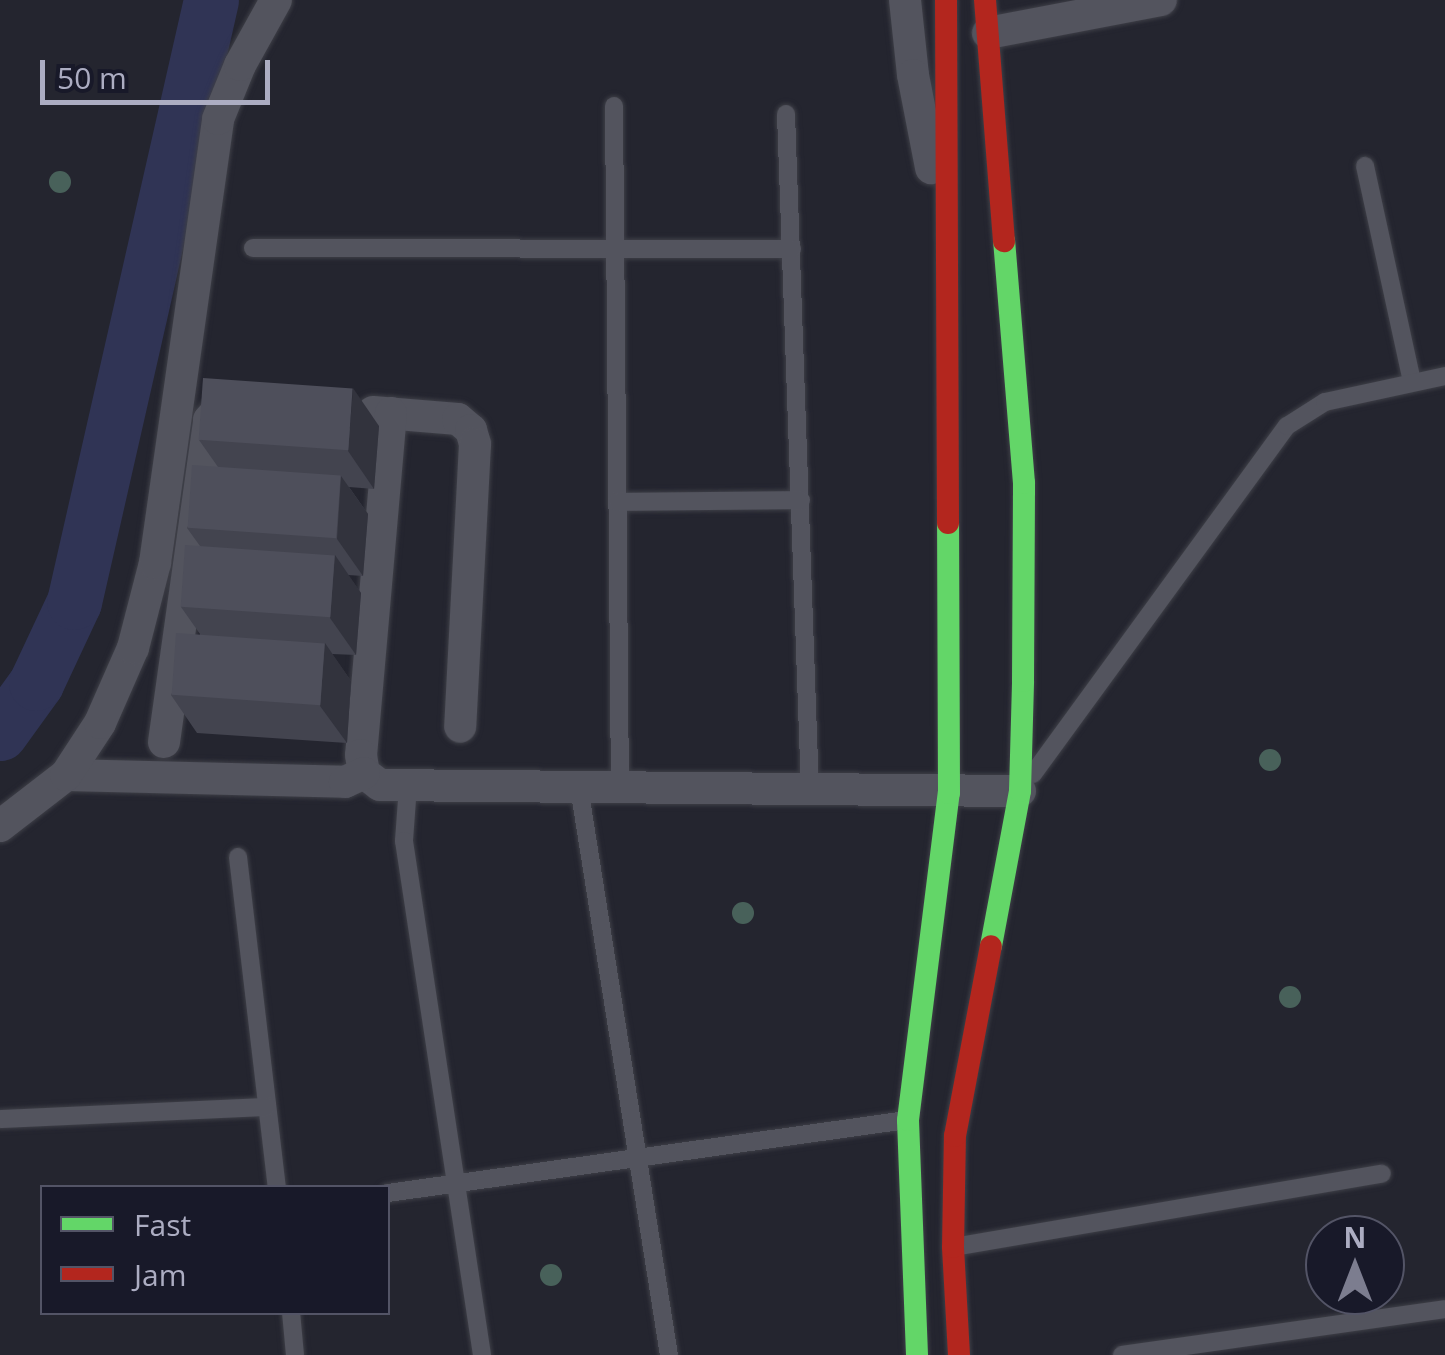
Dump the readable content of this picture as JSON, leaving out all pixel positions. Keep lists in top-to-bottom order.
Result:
{
  "legend": ["Fast", "Jam"],
  "scale_bar": "50 m",
  "north": "top"
}
